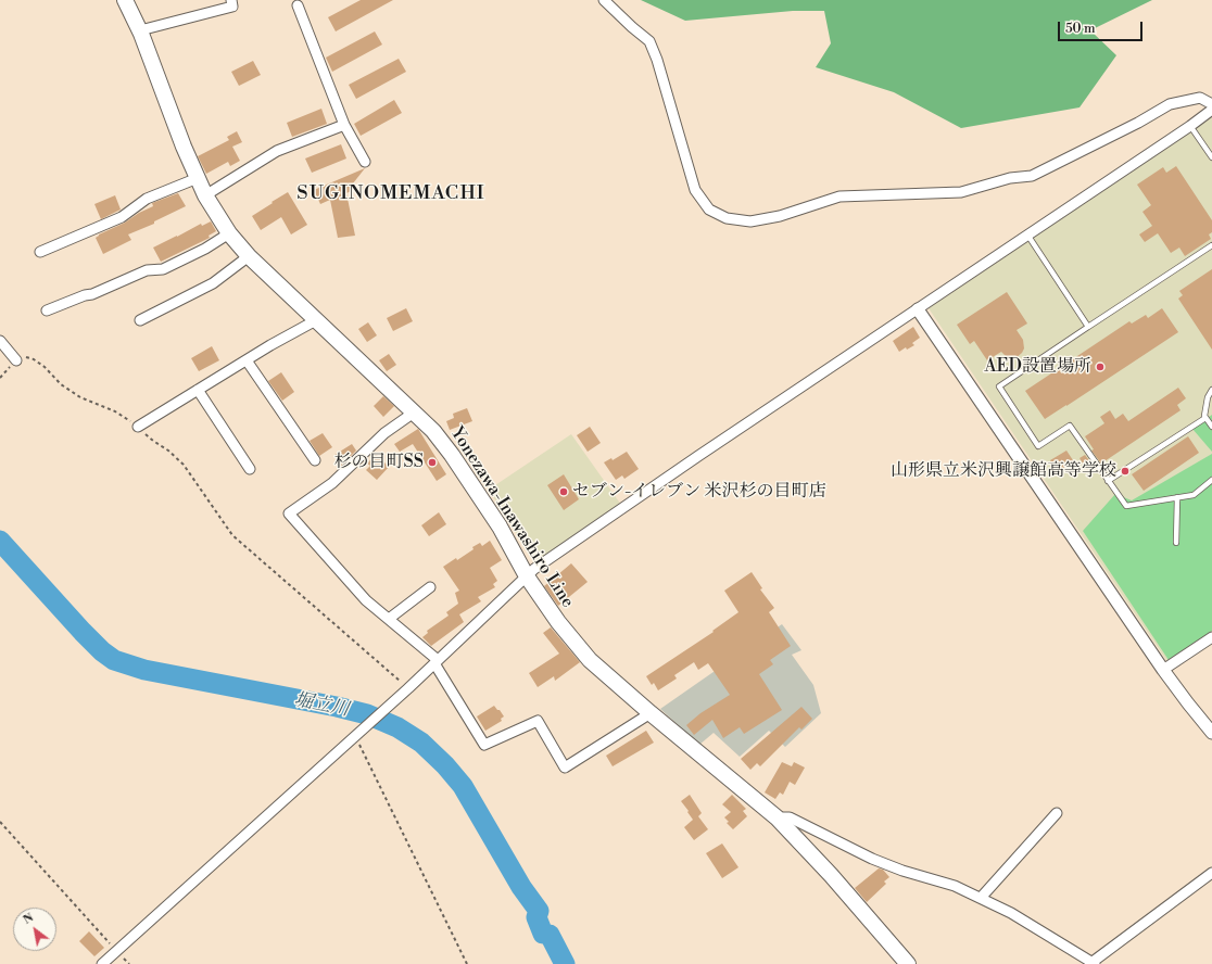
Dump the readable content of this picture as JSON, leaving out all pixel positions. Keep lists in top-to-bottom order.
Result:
{
  "streets": {
    "main road": ["Yonezawa-Inawashiro Line"]
  },
  "districts": ["SUGINOMEMACHI"],
  "water": ["堀立川"],
  "places": [
    "AED設置場所",
    "杉の目町SS",
    "山形県立米沢興譲館高等学校",
    "セブン-イレブン 米沢杉の目町店"
  ],
  "scale_bar": "50 m",
  "north": "top left"
}
